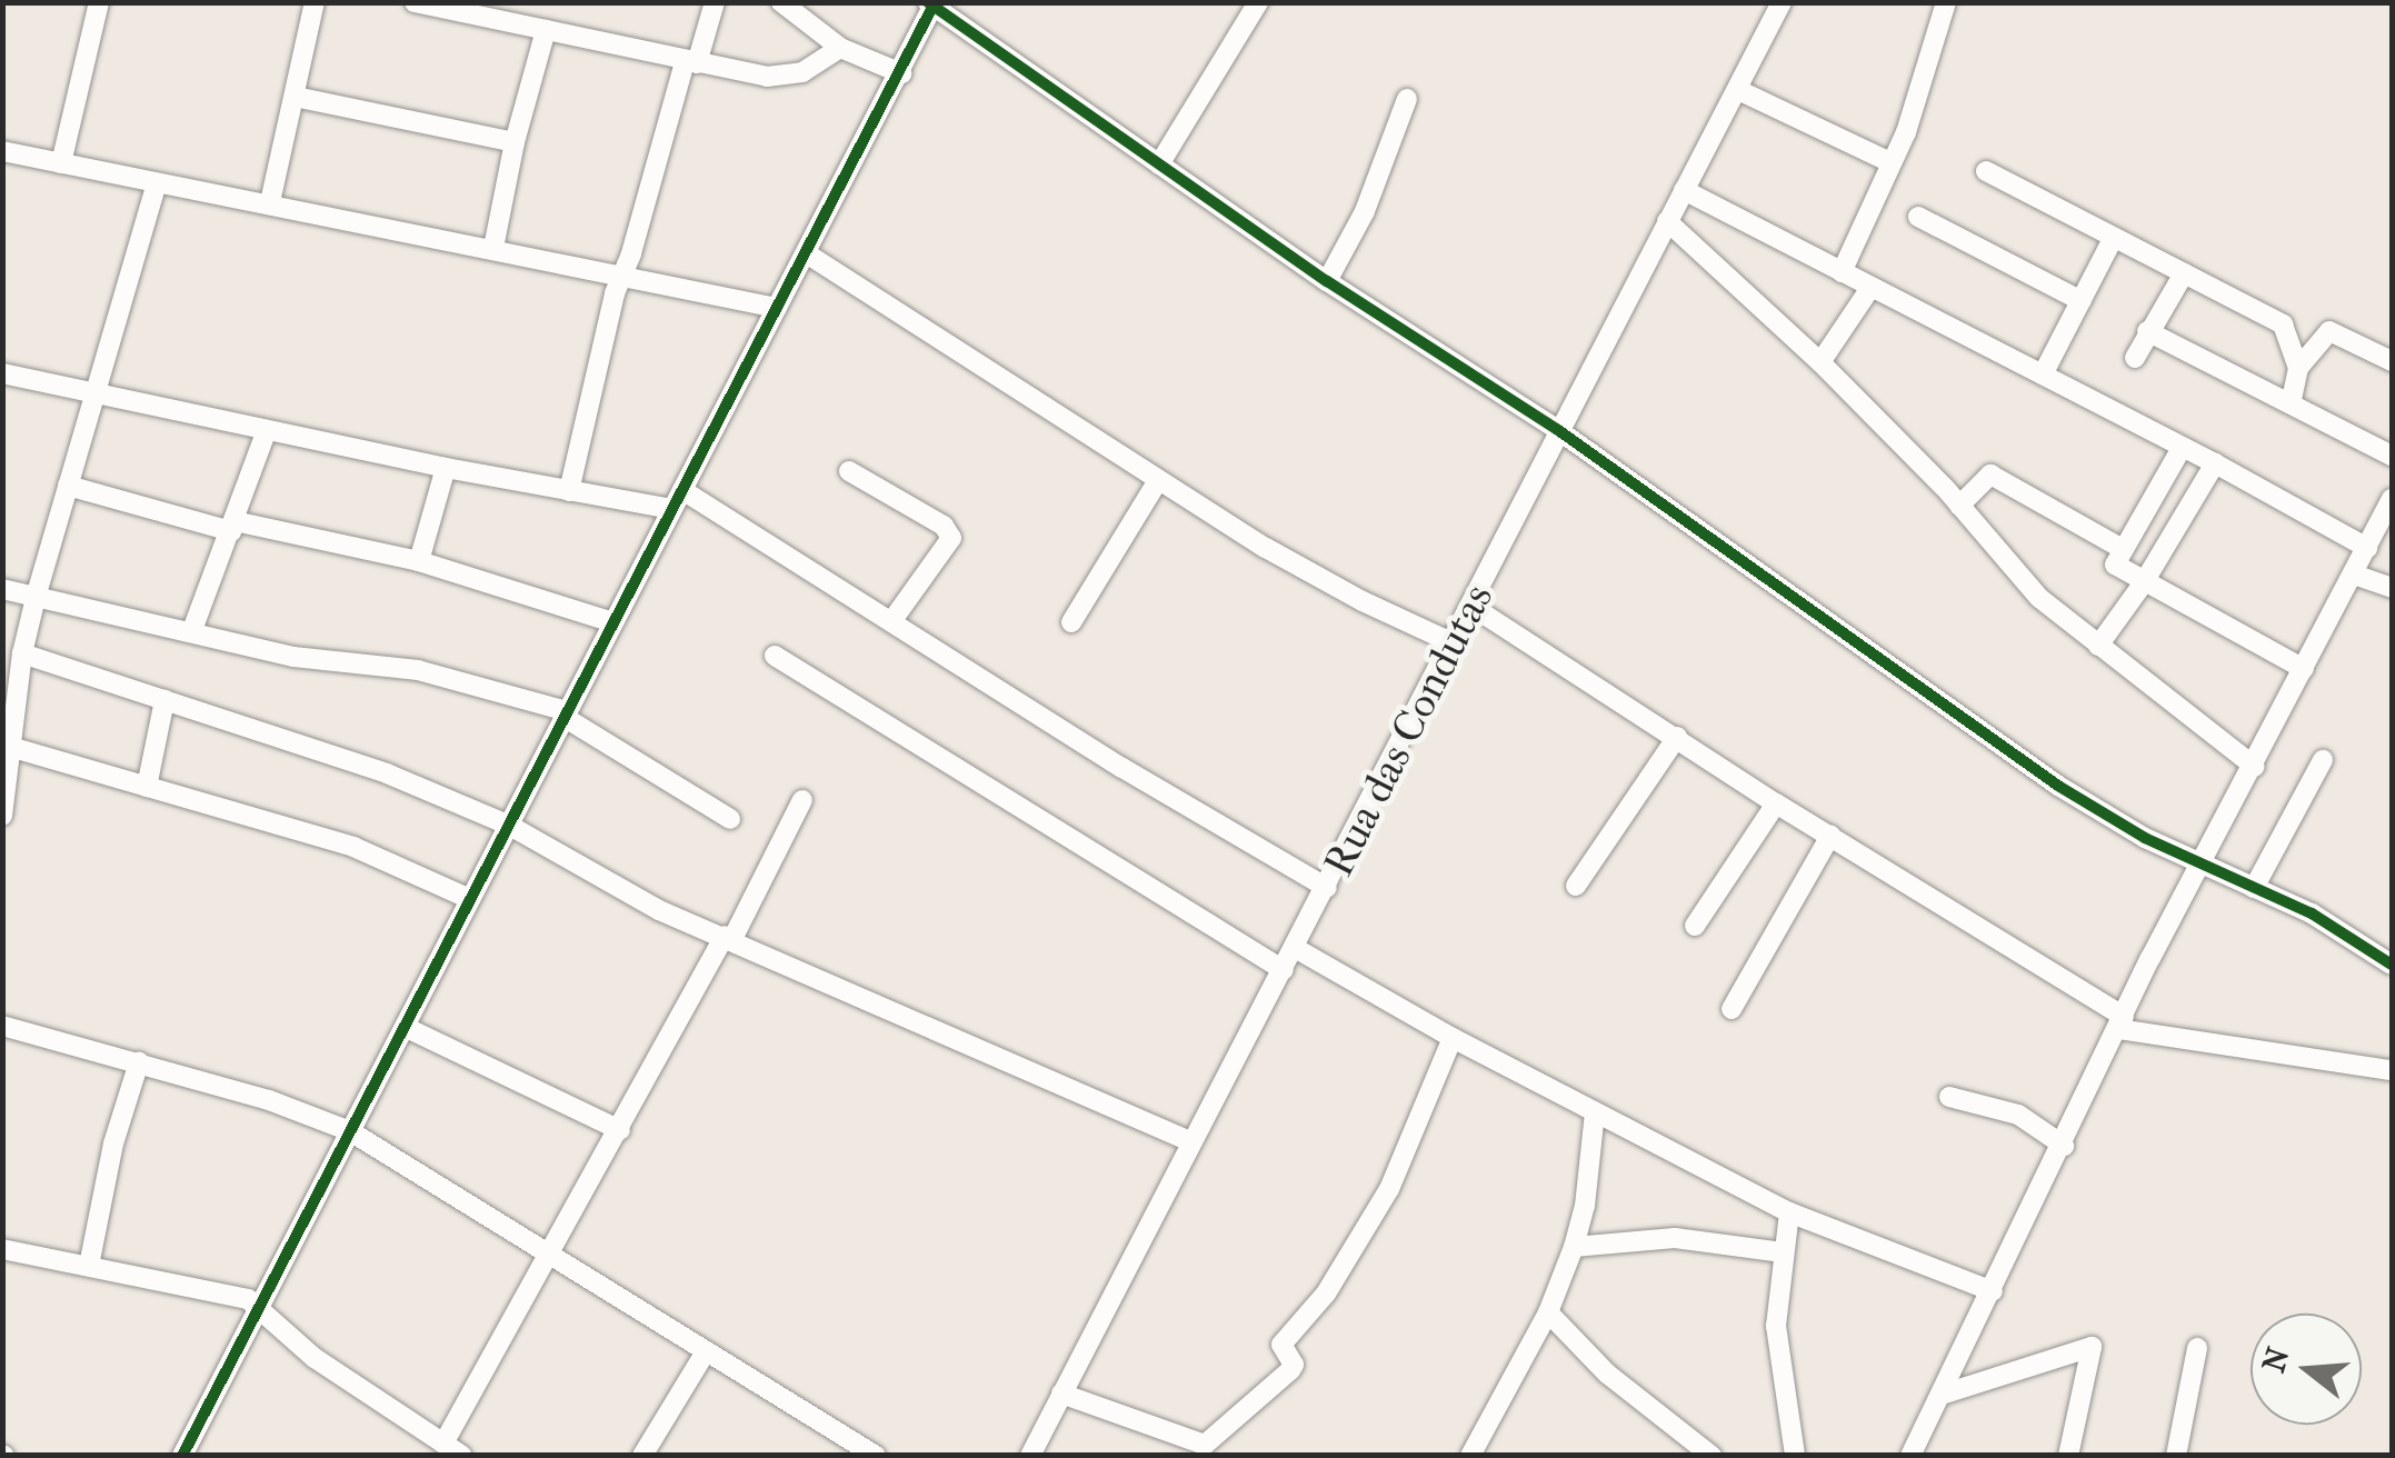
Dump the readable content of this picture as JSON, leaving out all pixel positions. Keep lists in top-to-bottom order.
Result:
{
  "streets": {
    "street": ["Rua das Condutas"]
  },
  "north": "left"
}
